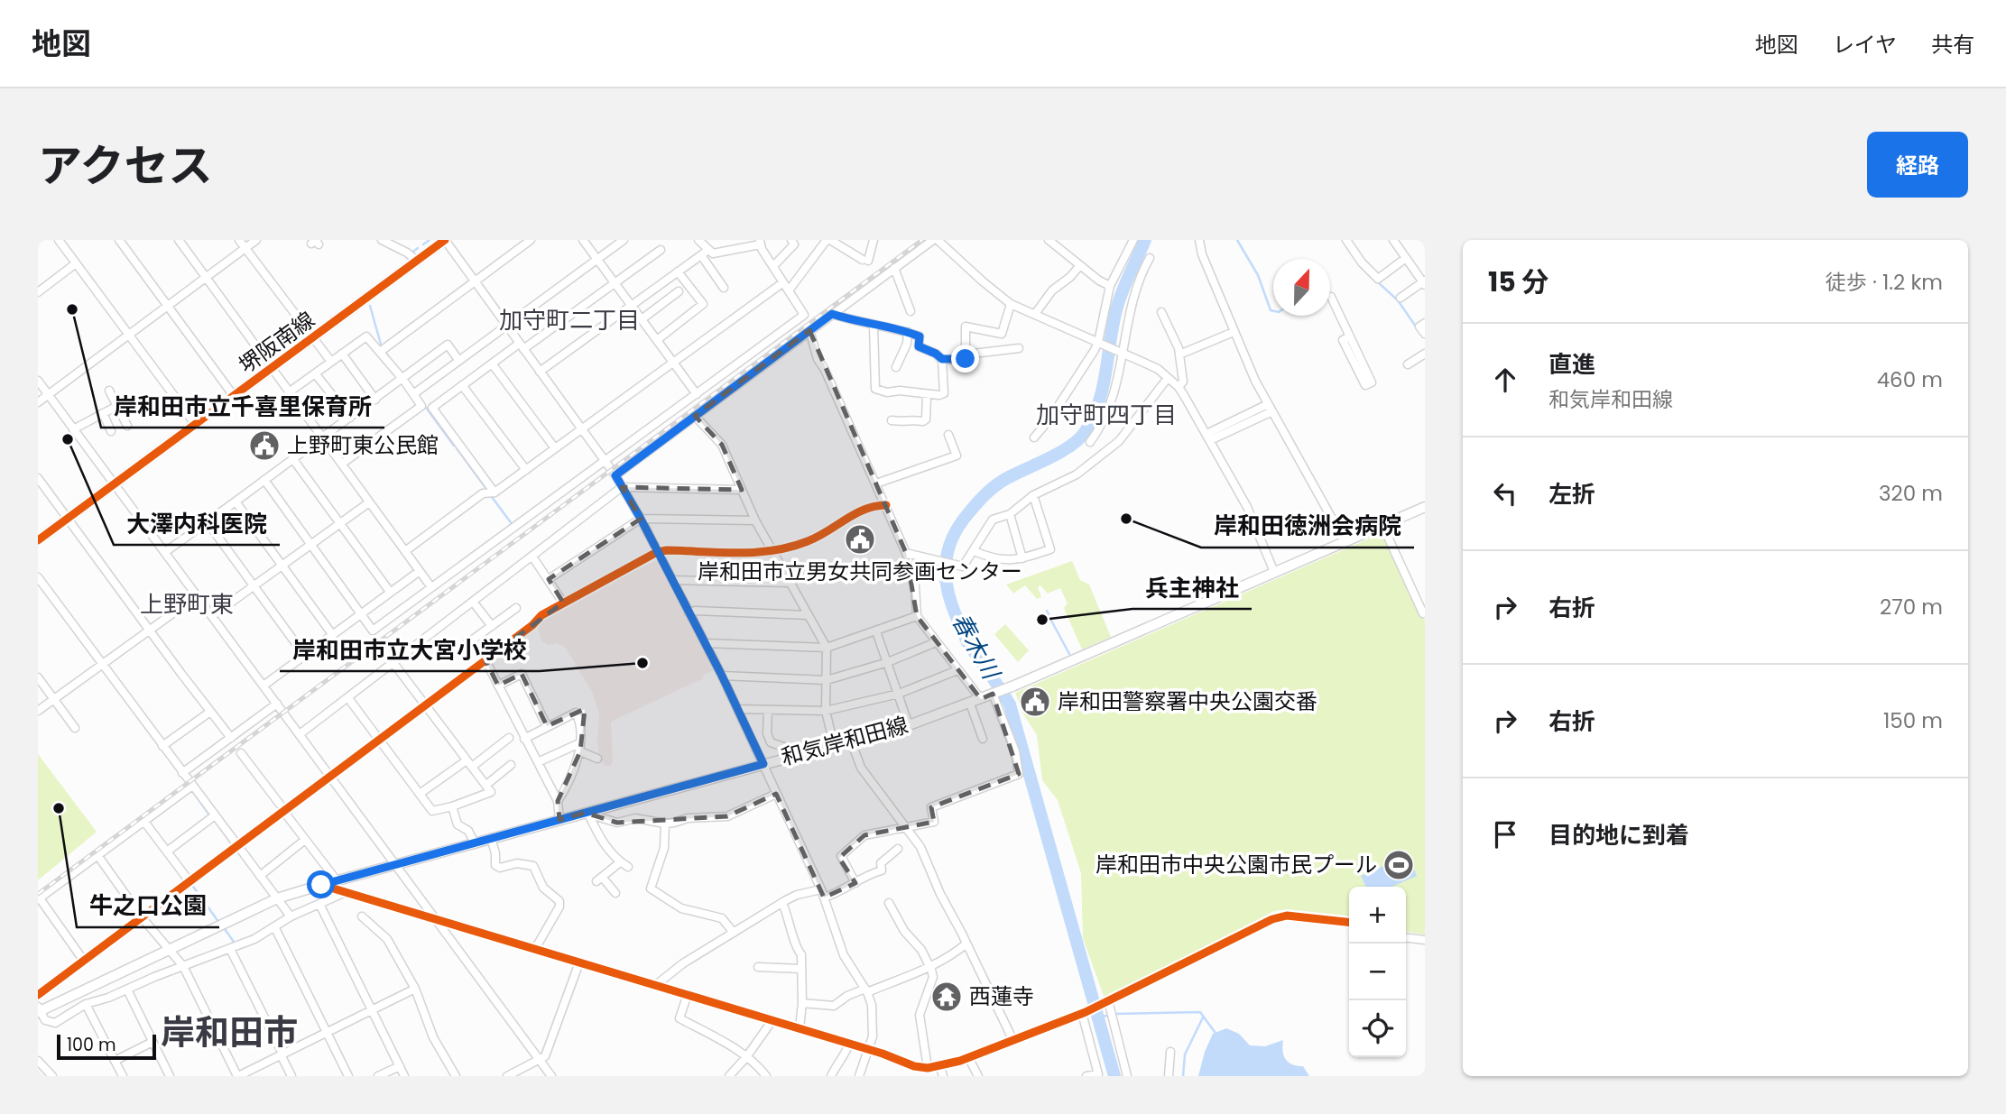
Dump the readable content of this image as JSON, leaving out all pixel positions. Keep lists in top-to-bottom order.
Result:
{
  "streets": {
    "main road": ["堺阪南線", "和気岸和田線"]
  },
  "districts": [
    "加守町二丁目",
    "加守町四丁目",
    "上野町東",
    "岸和田市"
  ],
  "water": ["春木川"],
  "places": {
    "other": [
      "岸和田市立千喜里保育所",
      "大澤内科医院",
      "岸和田徳洲会病院",
      "兵主神社",
      "岸和田市立大宮小学校",
      "牛之口公園"
    ],
    "public building": ["上野町東公民館", "岸和田市立男女共同参画センター", "岸和田警察署中央公園交番"],
    "sports": ["岸和田市中央公園市民プール"],
    "temple": ["西蓮寺"]
  },
  "scale_bar": "100 m",
  "north": "top",
  "page": {
    "header": "地図",
    "nav": ["地図", "レイヤ", "共有"],
    "title": "アクセス",
    "buttons": "経路",
    "heading": ["15 分", "徒歩 · 1.2 km"],
    "list": [
      ["直進", "和気岸和田線", "460 m"],
      ["左折", "320 m"],
      ["右折", "270 m"],
      ["右折", "150 m"],
      "目的地に到着"
    ],
    "map_buttons": ["+", "−"],
    "scale": "100 m"
  }
}
